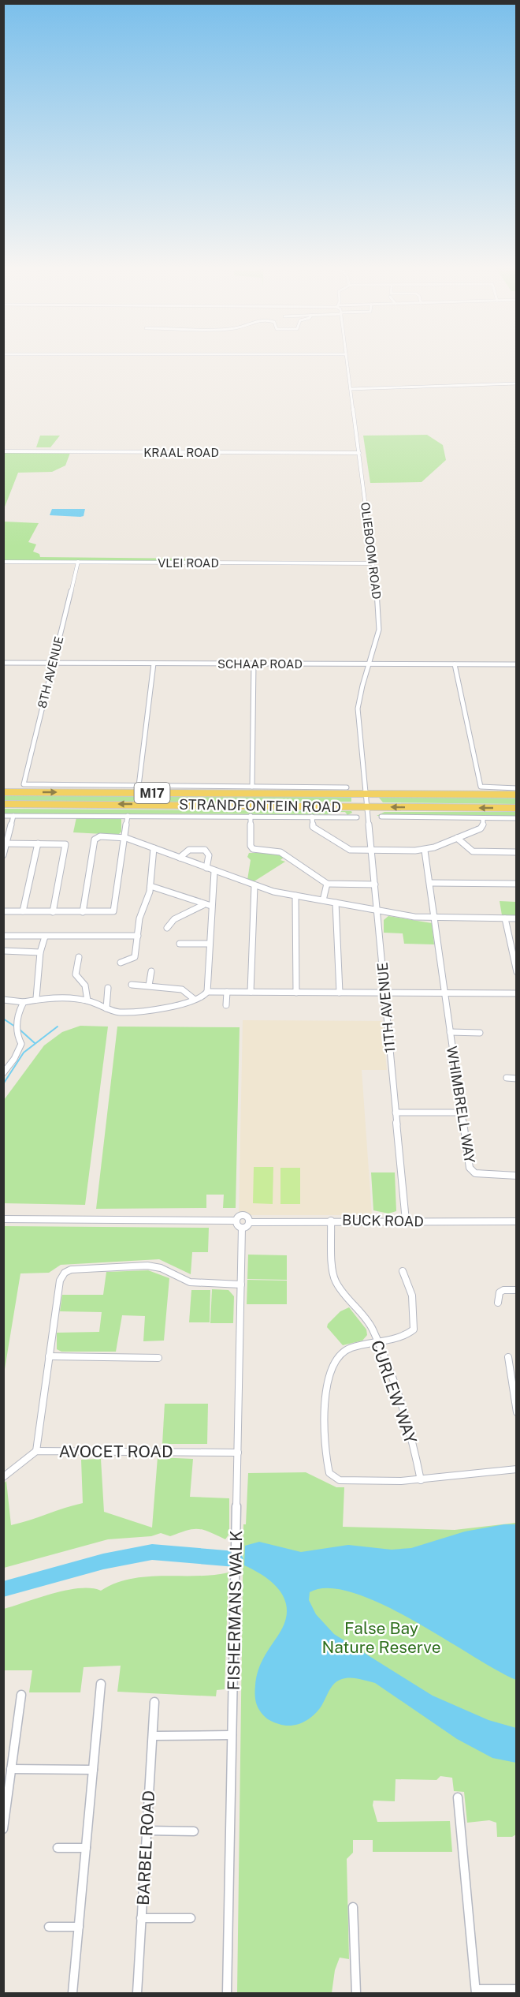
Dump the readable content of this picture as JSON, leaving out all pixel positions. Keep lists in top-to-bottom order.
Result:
{
  "streets": {
    "main road": ["M17", "STRANDFONTEIN ROAD"],
    "street": [
      "KRAAL ROAD",
      "OLIEBOOM ROAD",
      "VLEI ROAD",
      "SCHAAP ROAD",
      "8TH AVENUE",
      "11TH AVENUE",
      "WHIMBRELL WAY",
      "BUCK ROAD",
      "CURLEW WAY",
      "AVOCET ROAD",
      "FISHERMANS WALK",
      "BARBEL ROAD"
    ]
  },
  "crossings": [
    ["KRAAL ROAD", "OLIEBOOM ROAD"],
    ["OLIEBOOM ROAD", "VLEI ROAD"],
    ["OLIEBOOM ROAD", "SCHAAP ROAD"],
    ["OLIEBOOM ROAD", "STRANDFONTEIN ROAD"],
    ["OLIEBOOM ROAD", "11TH AVENUE"],
    ["VLEI ROAD", "8TH AVENUE"],
    ["SCHAAP ROAD", "8TH AVENUE"],
    ["STRANDFONTEIN ROAD", "11TH AVENUE"],
    ["11TH AVENUE", "BUCK ROAD"],
    ["BUCK ROAD", "CURLEW WAY"],
    ["BUCK ROAD", "FISHERMANS WALK"],
    ["AVOCET ROAD", "FISHERMANS WALK"]
  ],
  "parks": ["False Bay Nature Reserve"]
}
